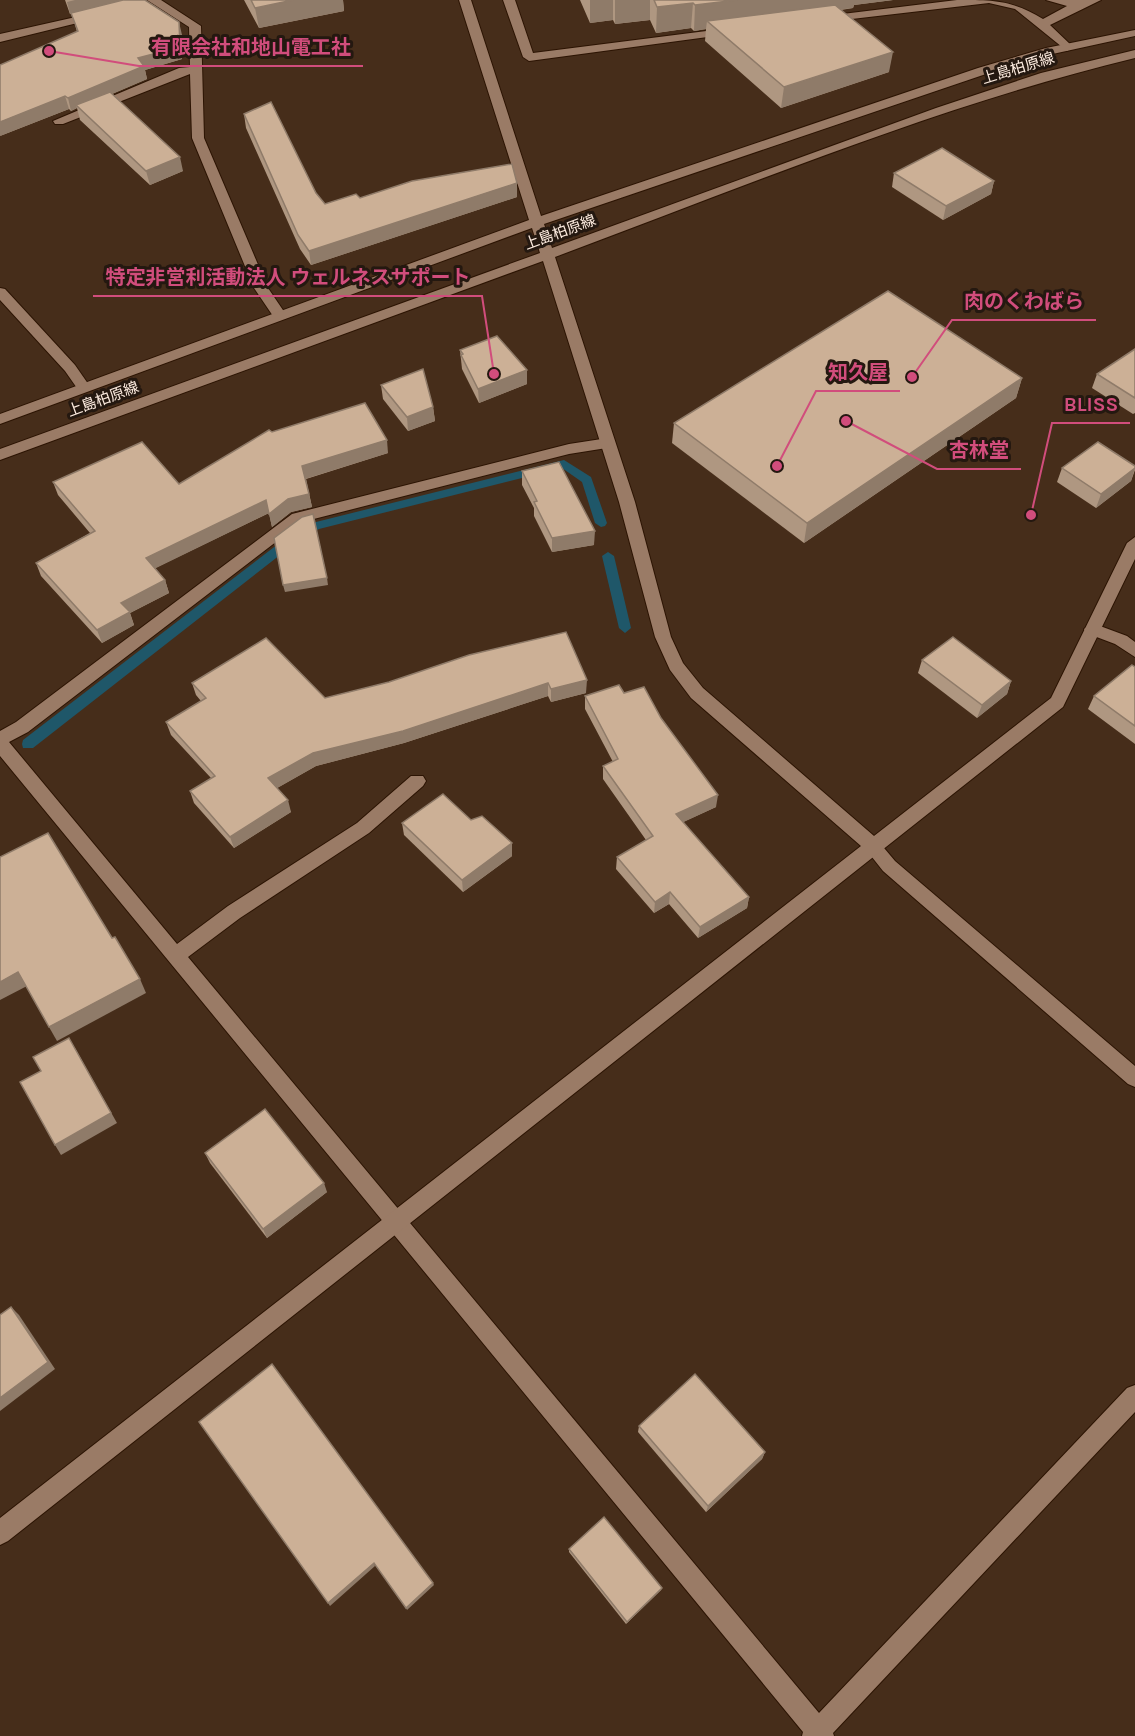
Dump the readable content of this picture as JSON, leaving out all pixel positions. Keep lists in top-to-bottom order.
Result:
{
  "streets": {
    "street": ["上島柏原線"]
  },
  "places": [
    "有限会社和地山電工社",
    "特定非営利活動法人 ウェルネスサポート",
    "肉のくわばら",
    "杏林堂",
    "知久屋",
    "BLISS"
  ]
}
